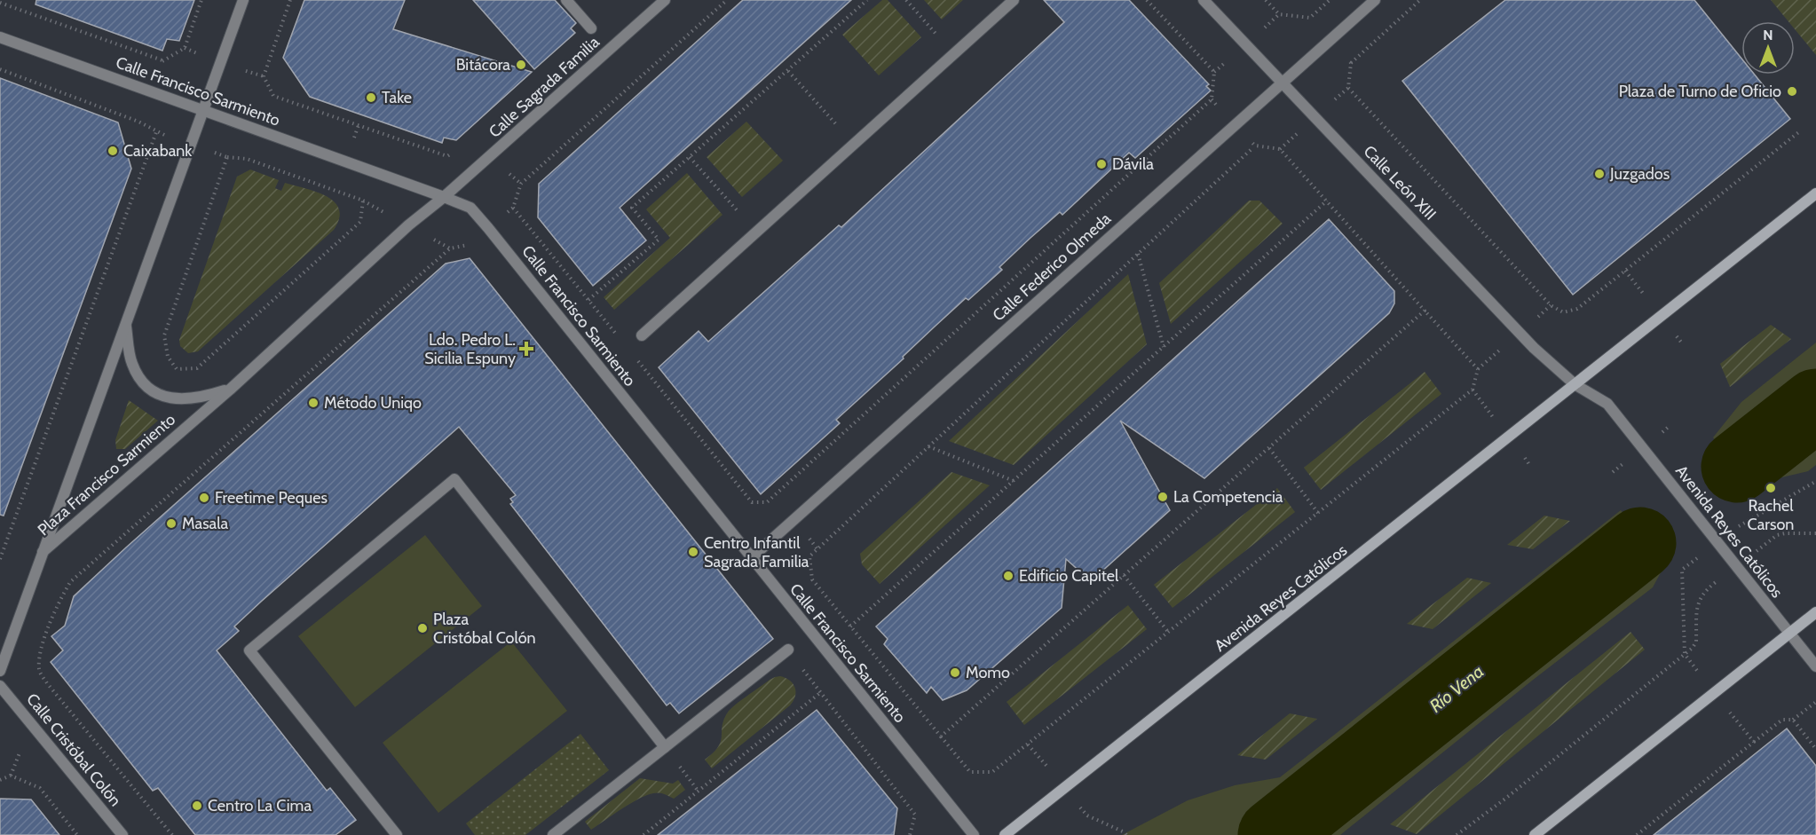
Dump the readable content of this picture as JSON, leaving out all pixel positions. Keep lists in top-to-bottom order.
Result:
{
  "streets": {
    "street": [
      "Calle Sagrada Familia",
      "Calle Francisco Sarmiento",
      "Calle León XIII",
      "Calle Federico Olmeda",
      "Plaza Francisco Sarmiento",
      "Avenida Reyes Católicos",
      "Calle Cristóbal Colón"
    ]
  },
  "crossings": [
    ["Calle Sagrada Familia", "Calle Francisco Sarmiento"],
    ["Calle Sagrada Familia", "Plaza Francisco Sarmiento"],
    ["Calle Francisco Sarmiento", "Calle Federico Olmeda"],
    ["Calle Francisco Sarmiento", "Plaza Francisco Sarmiento"],
    ["Calle León XIII", "Calle Federico Olmeda"],
    ["Calle León XIII", "Avenida Reyes Católicos"]
  ],
  "water": ["Río Vena"],
  "places": {
    "other": [
      "Bitácora",
      "Plaza de Turno de Oficio",
      "Take",
      "Caixabank",
      "Dávila",
      "Juzgados",
      "Método Uniqo",
      "Rachel Carson",
      "La Competencia",
      "Freetime Peques",
      "Masala",
      "Centro Infantil Sagrada Familia",
      "Edificio Capitel",
      "Plaza Cristóbal Colón",
      "Momo",
      "Centro La Cima"
    ],
    "health": ["Ldo. Pedro L. Sicilia Espuny"]
  },
  "north": "top"
}
